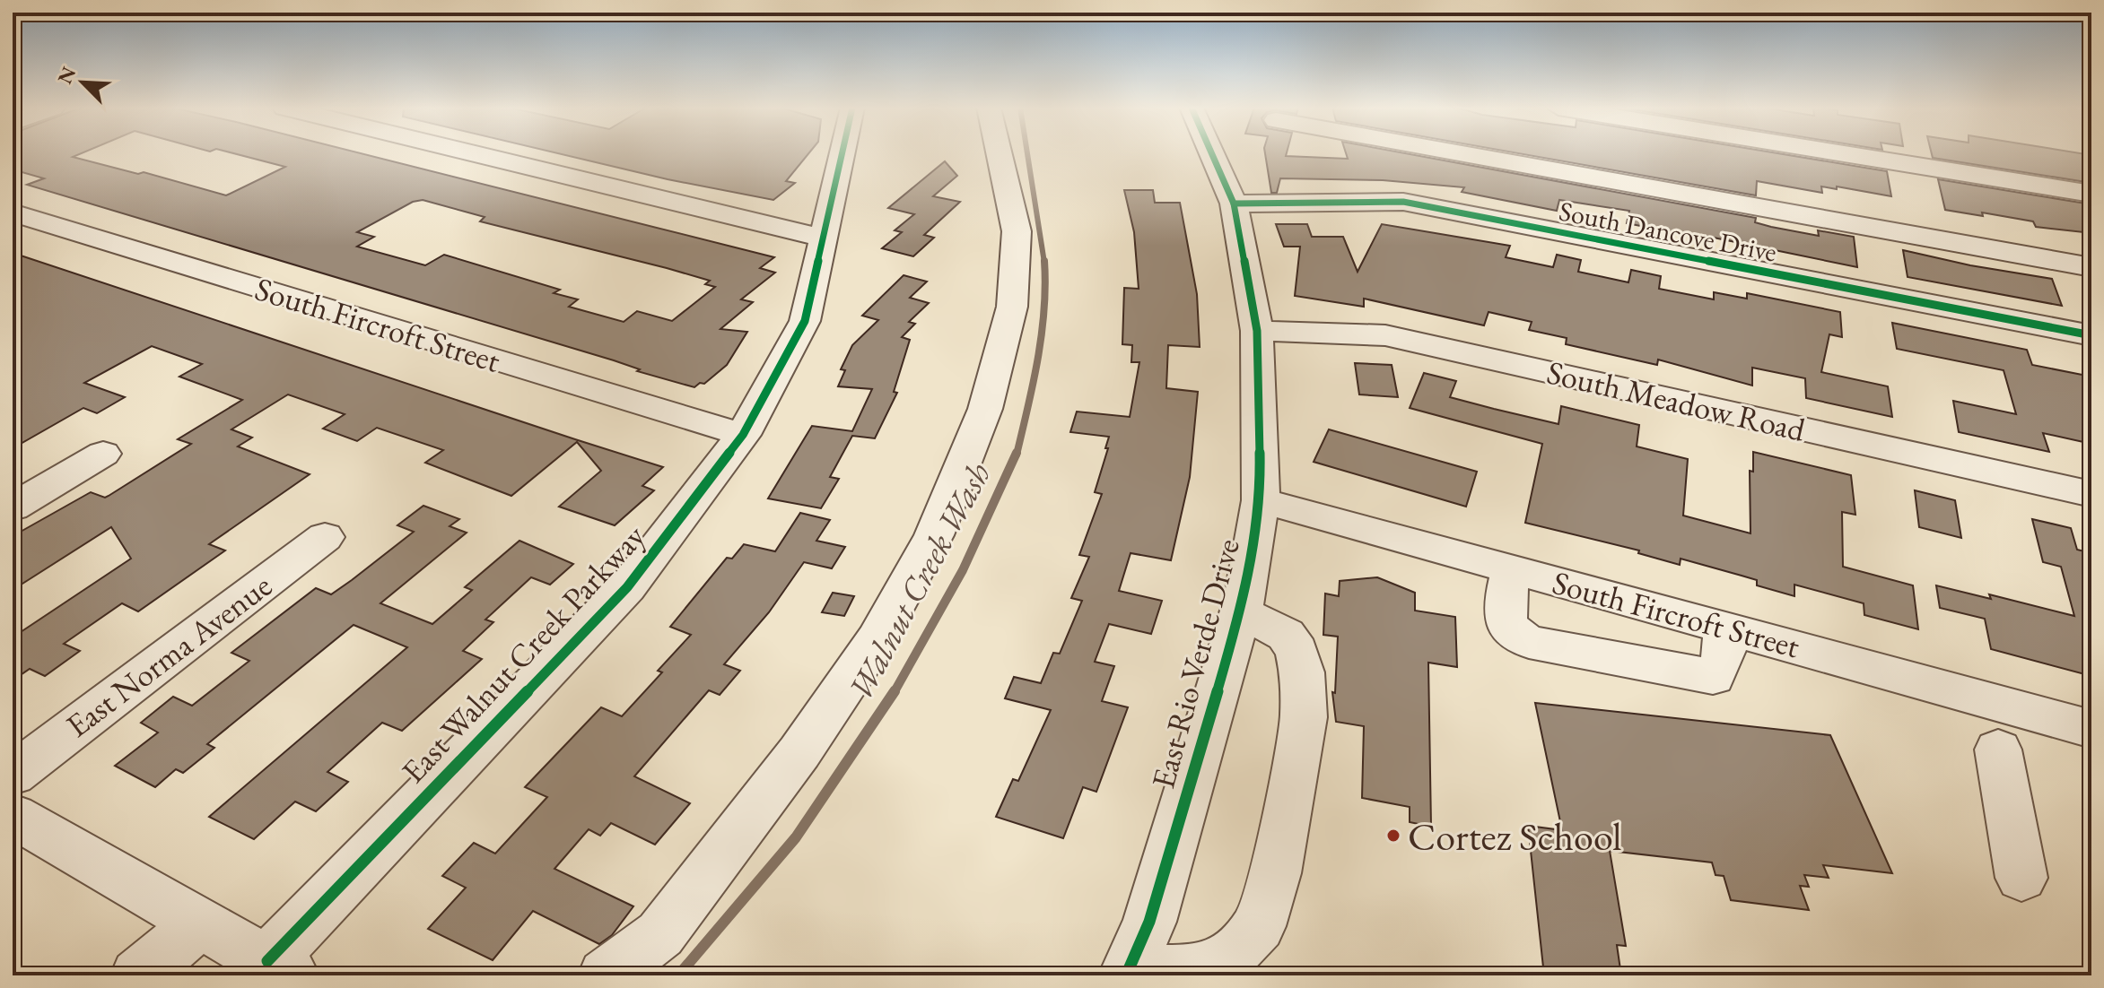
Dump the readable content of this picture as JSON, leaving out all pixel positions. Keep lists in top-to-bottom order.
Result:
{
  "streets": {
    "street": [
      "South Dancove Drive",
      "South Fircroft Street",
      "South Meadow Road",
      "East Walnut Creek Parkway",
      "East Norma Avenue",
      "East Rio Verde Drive"
    ]
  },
  "crossings": [
    ["South Dancove Drive", "East Rio Verde Drive"],
    ["South Fircroft Street", "East Walnut Creek Parkway"],
    ["South Fircroft Street", "East Rio Verde Drive"],
    ["South Meadow Road", "East Rio Verde Drive"]
  ],
  "water": ["Walnut Creek Wash"],
  "places": ["Cortez School"],
  "north": "top left"
}
